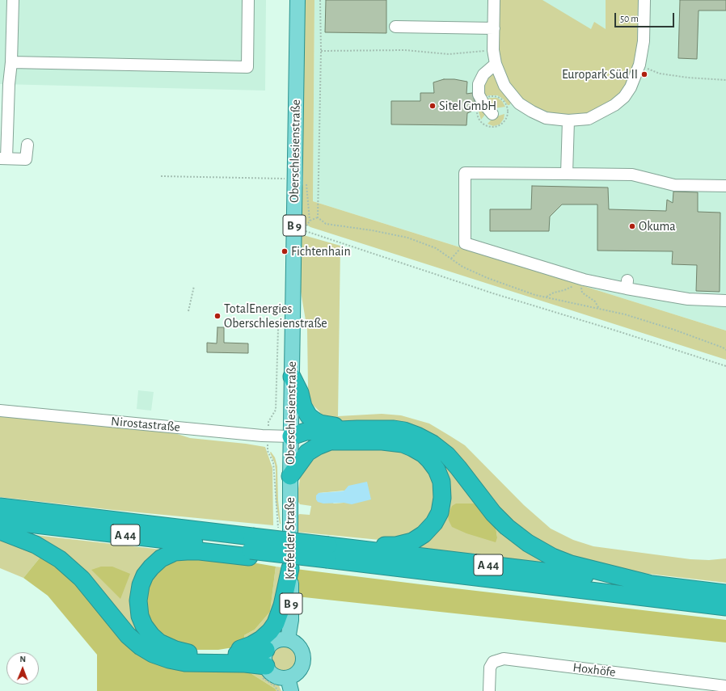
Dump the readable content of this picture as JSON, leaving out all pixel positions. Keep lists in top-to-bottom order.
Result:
{
  "streets": {
    "highway": ["A 44"],
    "main road": ["Oberschlesienstraße", "B 9", "Krefelder Straße"],
    "street": ["Nirostastraße", "Hoxhöfe"]
  },
  "crossings": [
    ["Oberschlesienstraße", "Nirostastraße"],
    ["Oberschlesienstraße", "Krefelder Straße"]
  ],
  "places": [
    "Europark Süd II",
    "Sitel GmbH",
    "Okuma",
    "Fichtenhain",
    "TotalEnergies Oberschlesienstraße"
  ],
  "scale_bar": "50 m",
  "north": "top"
}
